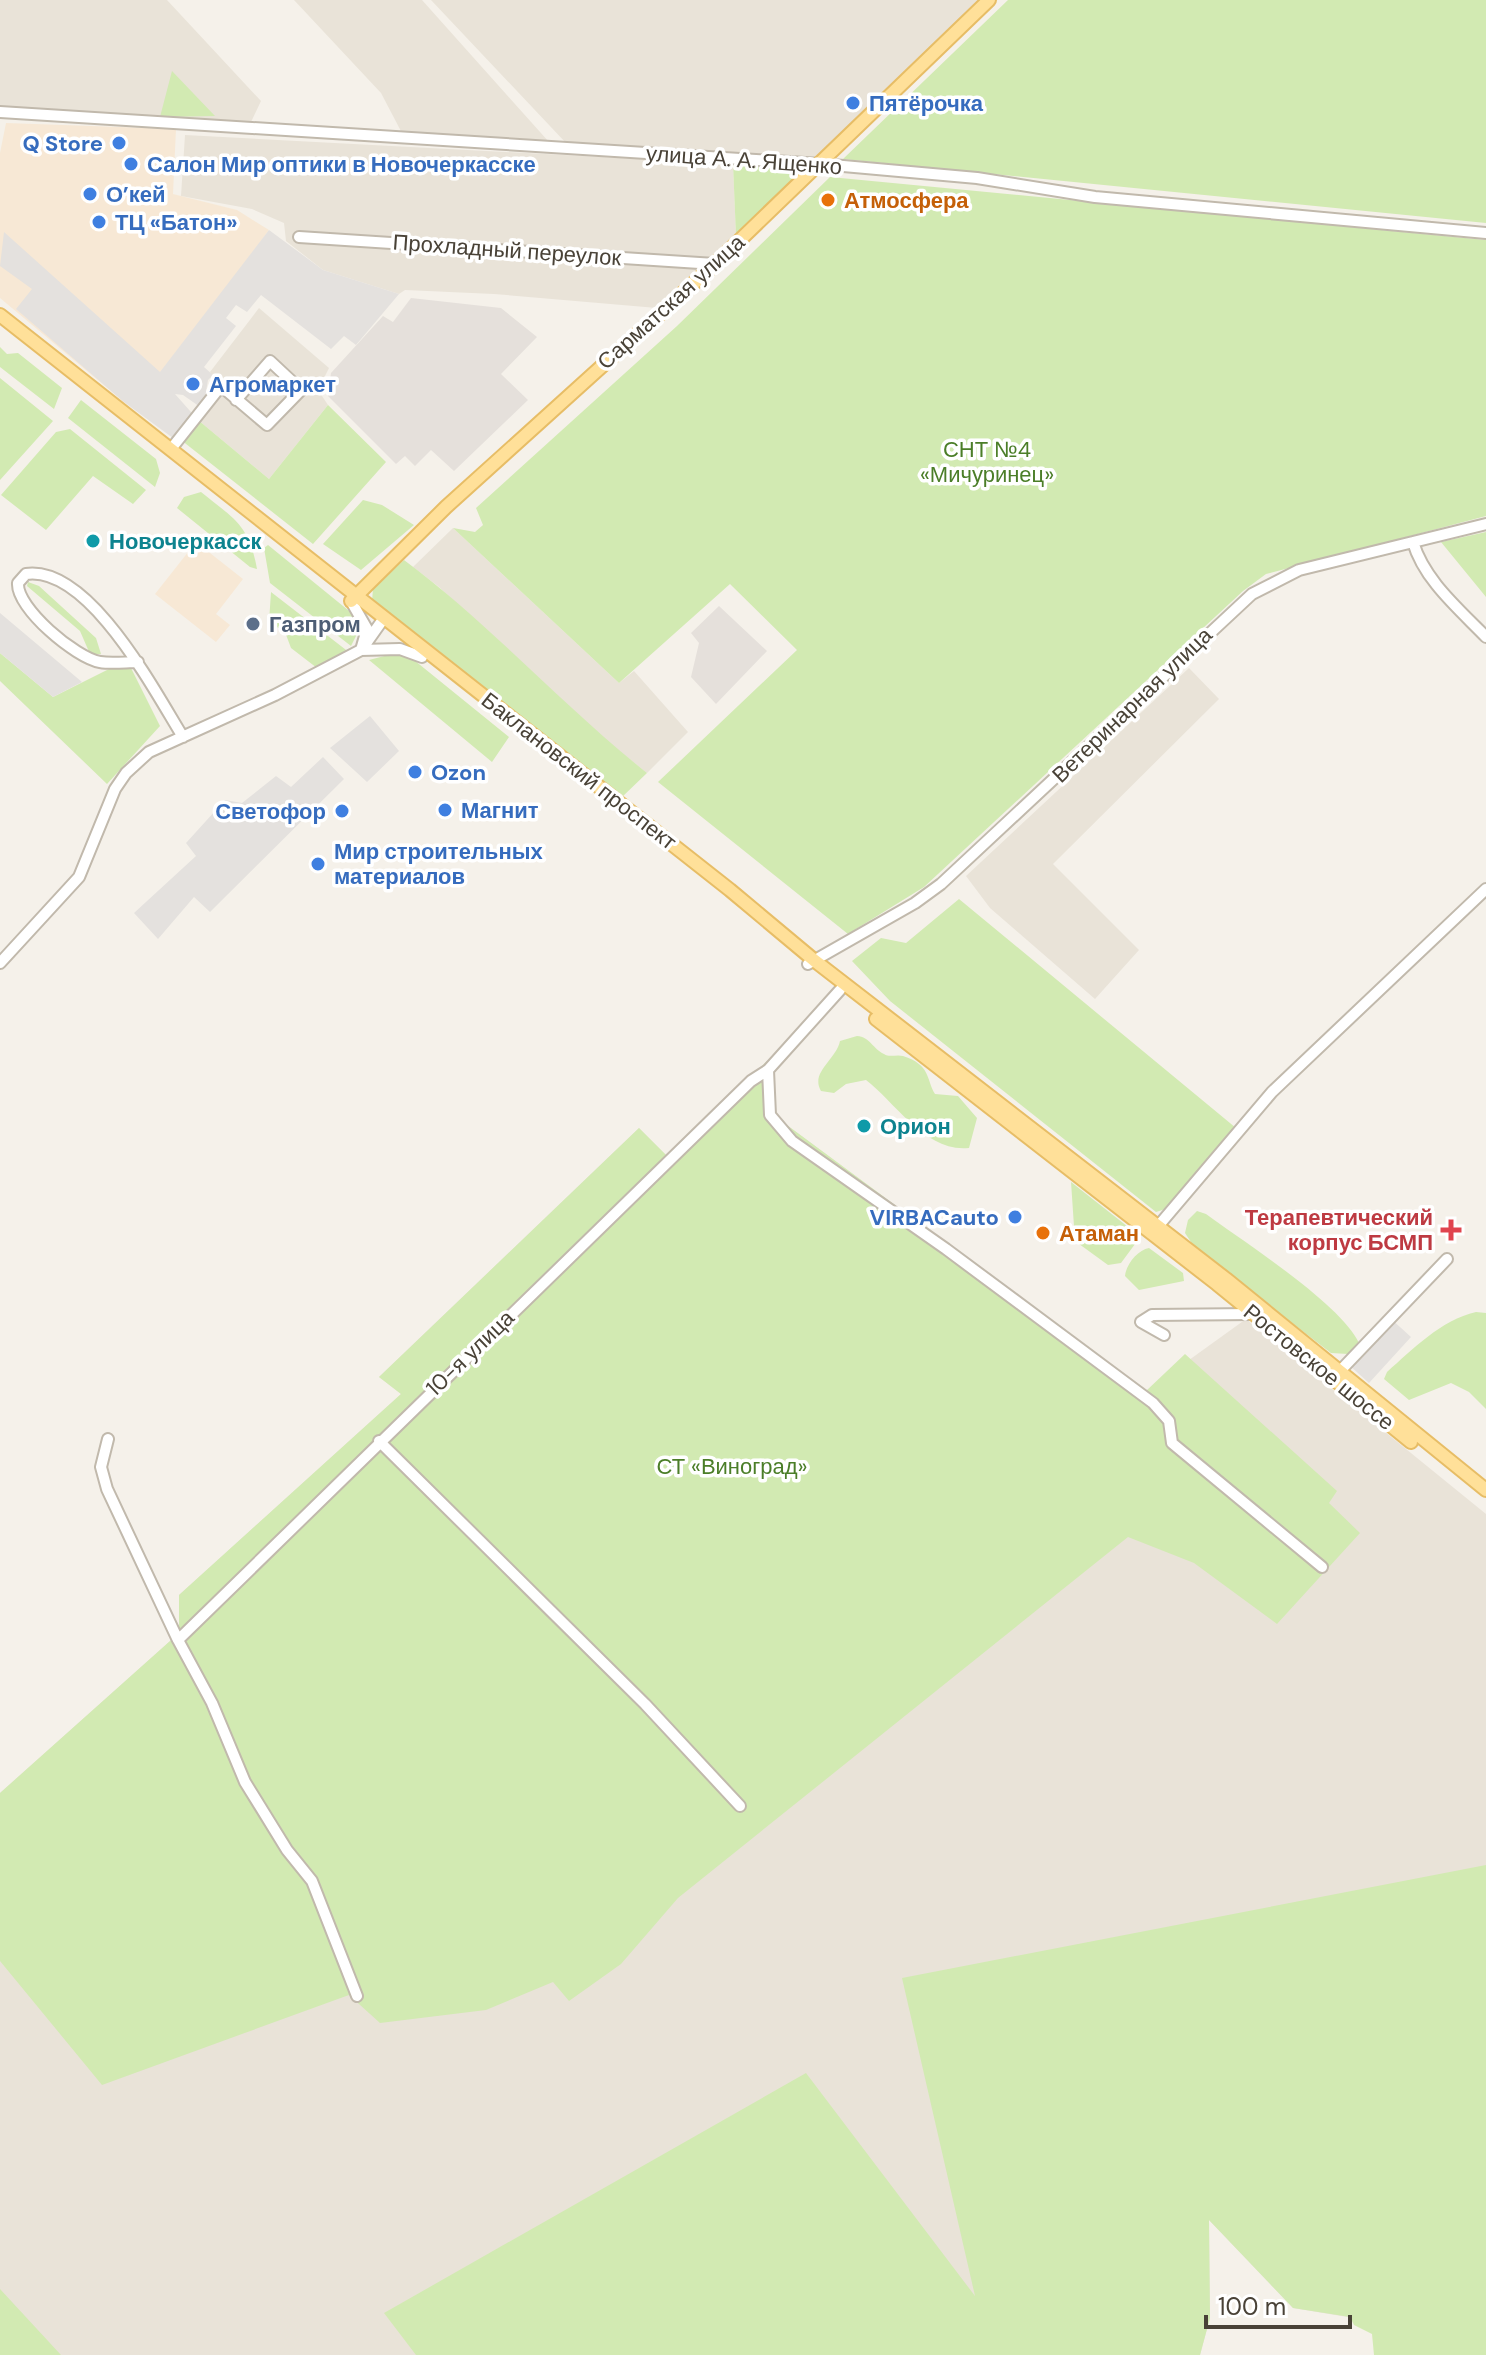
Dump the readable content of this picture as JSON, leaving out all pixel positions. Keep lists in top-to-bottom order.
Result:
{
  "streets": {
    "main road": ["Сарматская улица", "Баклановский проспект", "Ростовское шоссе"],
    "street": [
      "улица А. А. Ященко",
      "Прохладный переулок",
      "Ветеринарная улица",
      "10-я улица"
    ]
  },
  "crossings": [
    ["улица А. А. Ященко", "Сарматская улица"],
    ["Прохладный переулок", "Сарматская улица"],
    ["Сарматская улица", "Баклановский проспект"],
    ["Ветеринарная улица", "Баклановский проспект"],
    ["Баклановский проспект", "10-я улица"],
    ["Баклановский проспект", "Ростовское шоссе"]
  ],
  "parks": ["СНТ №4 «Мичуринец»", "СТ «Виноград»"],
  "places": {
    "other": [
      "Пятёрочка",
      "Q Store",
      "Салон Мир оптики в Новочеркасске",
      "О’кей",
      "Атмосфера",
      "ТЦ «Батон»",
      "Агромаркет",
      "Новочеркасск",
      "Газпром",
      "Ozon",
      "Магнит",
      "Светофор",
      "Мир строительных материалов",
      "Орион",
      "VIRBACauto",
      "Атаман"
    ],
    "health": ["Терапевтический корпус БСМП"]
  },
  "scale_bar": "100 m"
}
